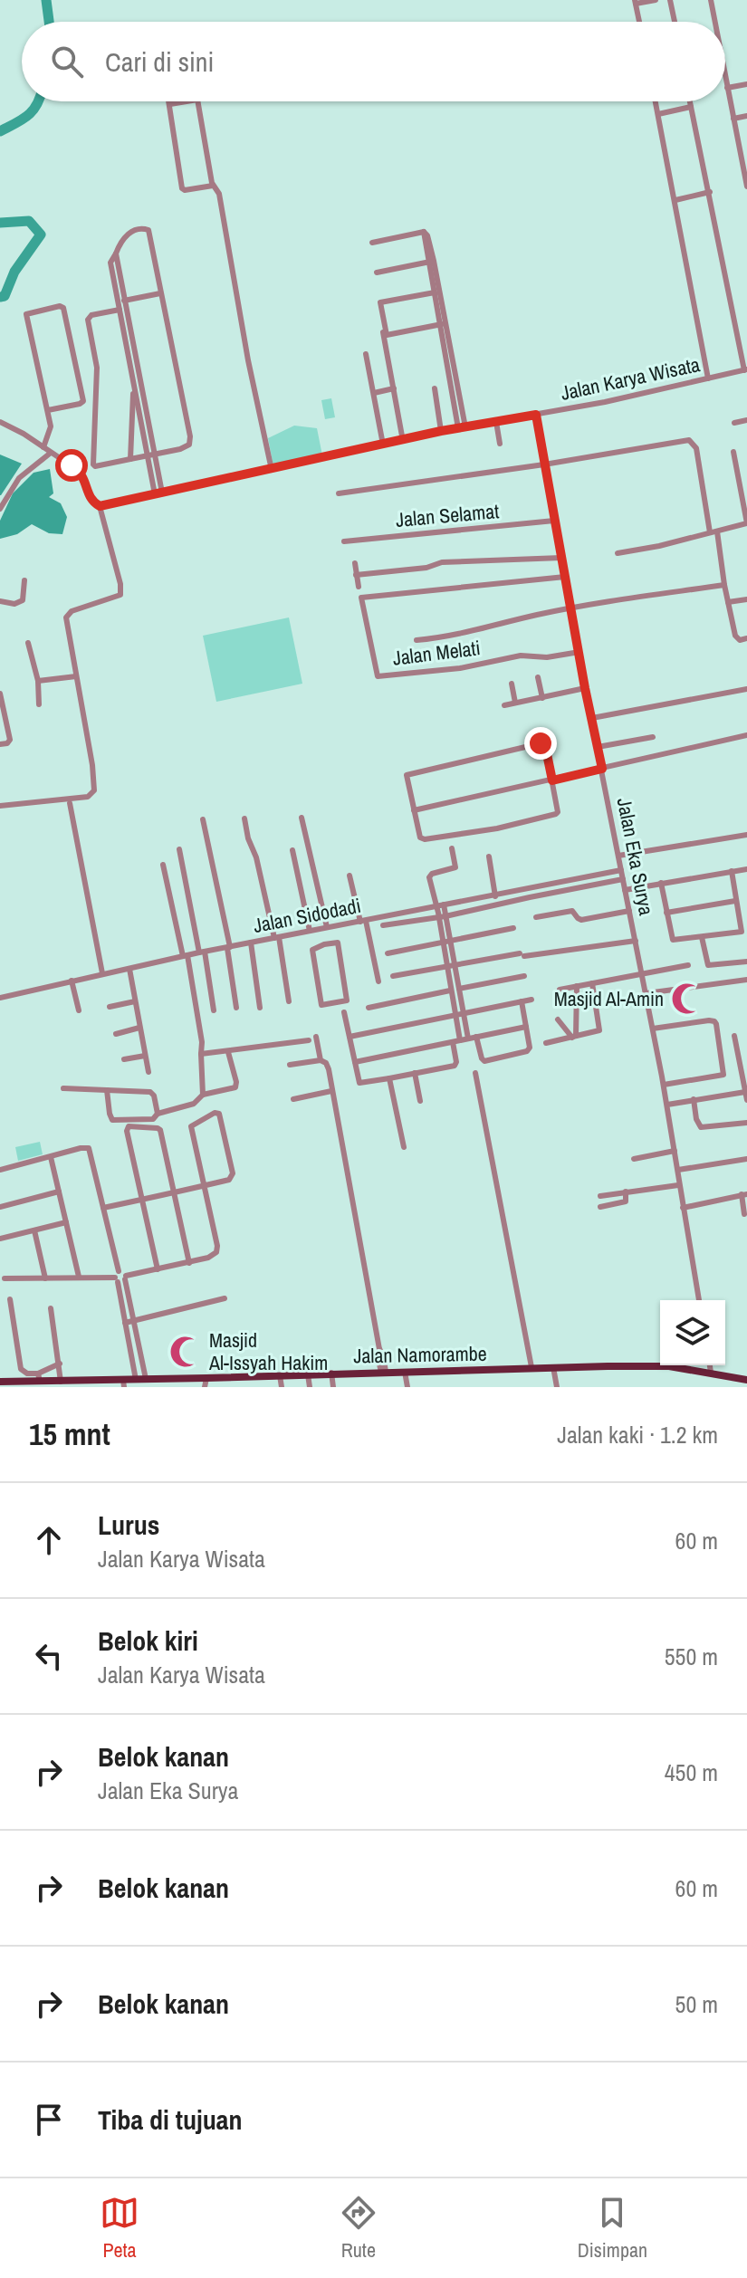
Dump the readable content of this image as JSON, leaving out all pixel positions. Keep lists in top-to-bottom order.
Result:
{
  "streets": {
    "main road": ["Jalan Namorambe"],
    "street": [
      "Jalan Karya Wisata",
      "Jalan Selamat",
      "Jalan Melati",
      "Jalan Eka Surya",
      "Jalan Sidodadi"
    ]
  },
  "crossings": [
    ["Jalan Karya Wisata", "Jalan Eka Surya"],
    ["Jalan Selamat", "Jalan Eka Surya"],
    ["Jalan Melati", "Jalan Eka Surya"],
    ["Jalan Eka Surya", "Jalan Sidodadi"]
  ],
  "places": {
    "mosque": ["Masjid Al-Amin", "Masjid Al-Issyah Hakim"]
  },
  "page": {
    "search": "Cari di sini",
    "heading": ["15 mnt", "Jalan kaki · 1.2 km"],
    "list": [
      ["Lurus", "Jalan Karya Wisata", "60 m"],
      ["Belok kiri", "Jalan Karya Wisata", "550 m"],
      ["Belok kanan", "Jalan Eka Surya", "450 m"],
      ["Belok kanan", "60 m"],
      ["Belok kanan", "50 m"],
      "Tiba di tujuan"
    ],
    "nav": ["Peta", "Rute", "Disimpan"]
  }
}
